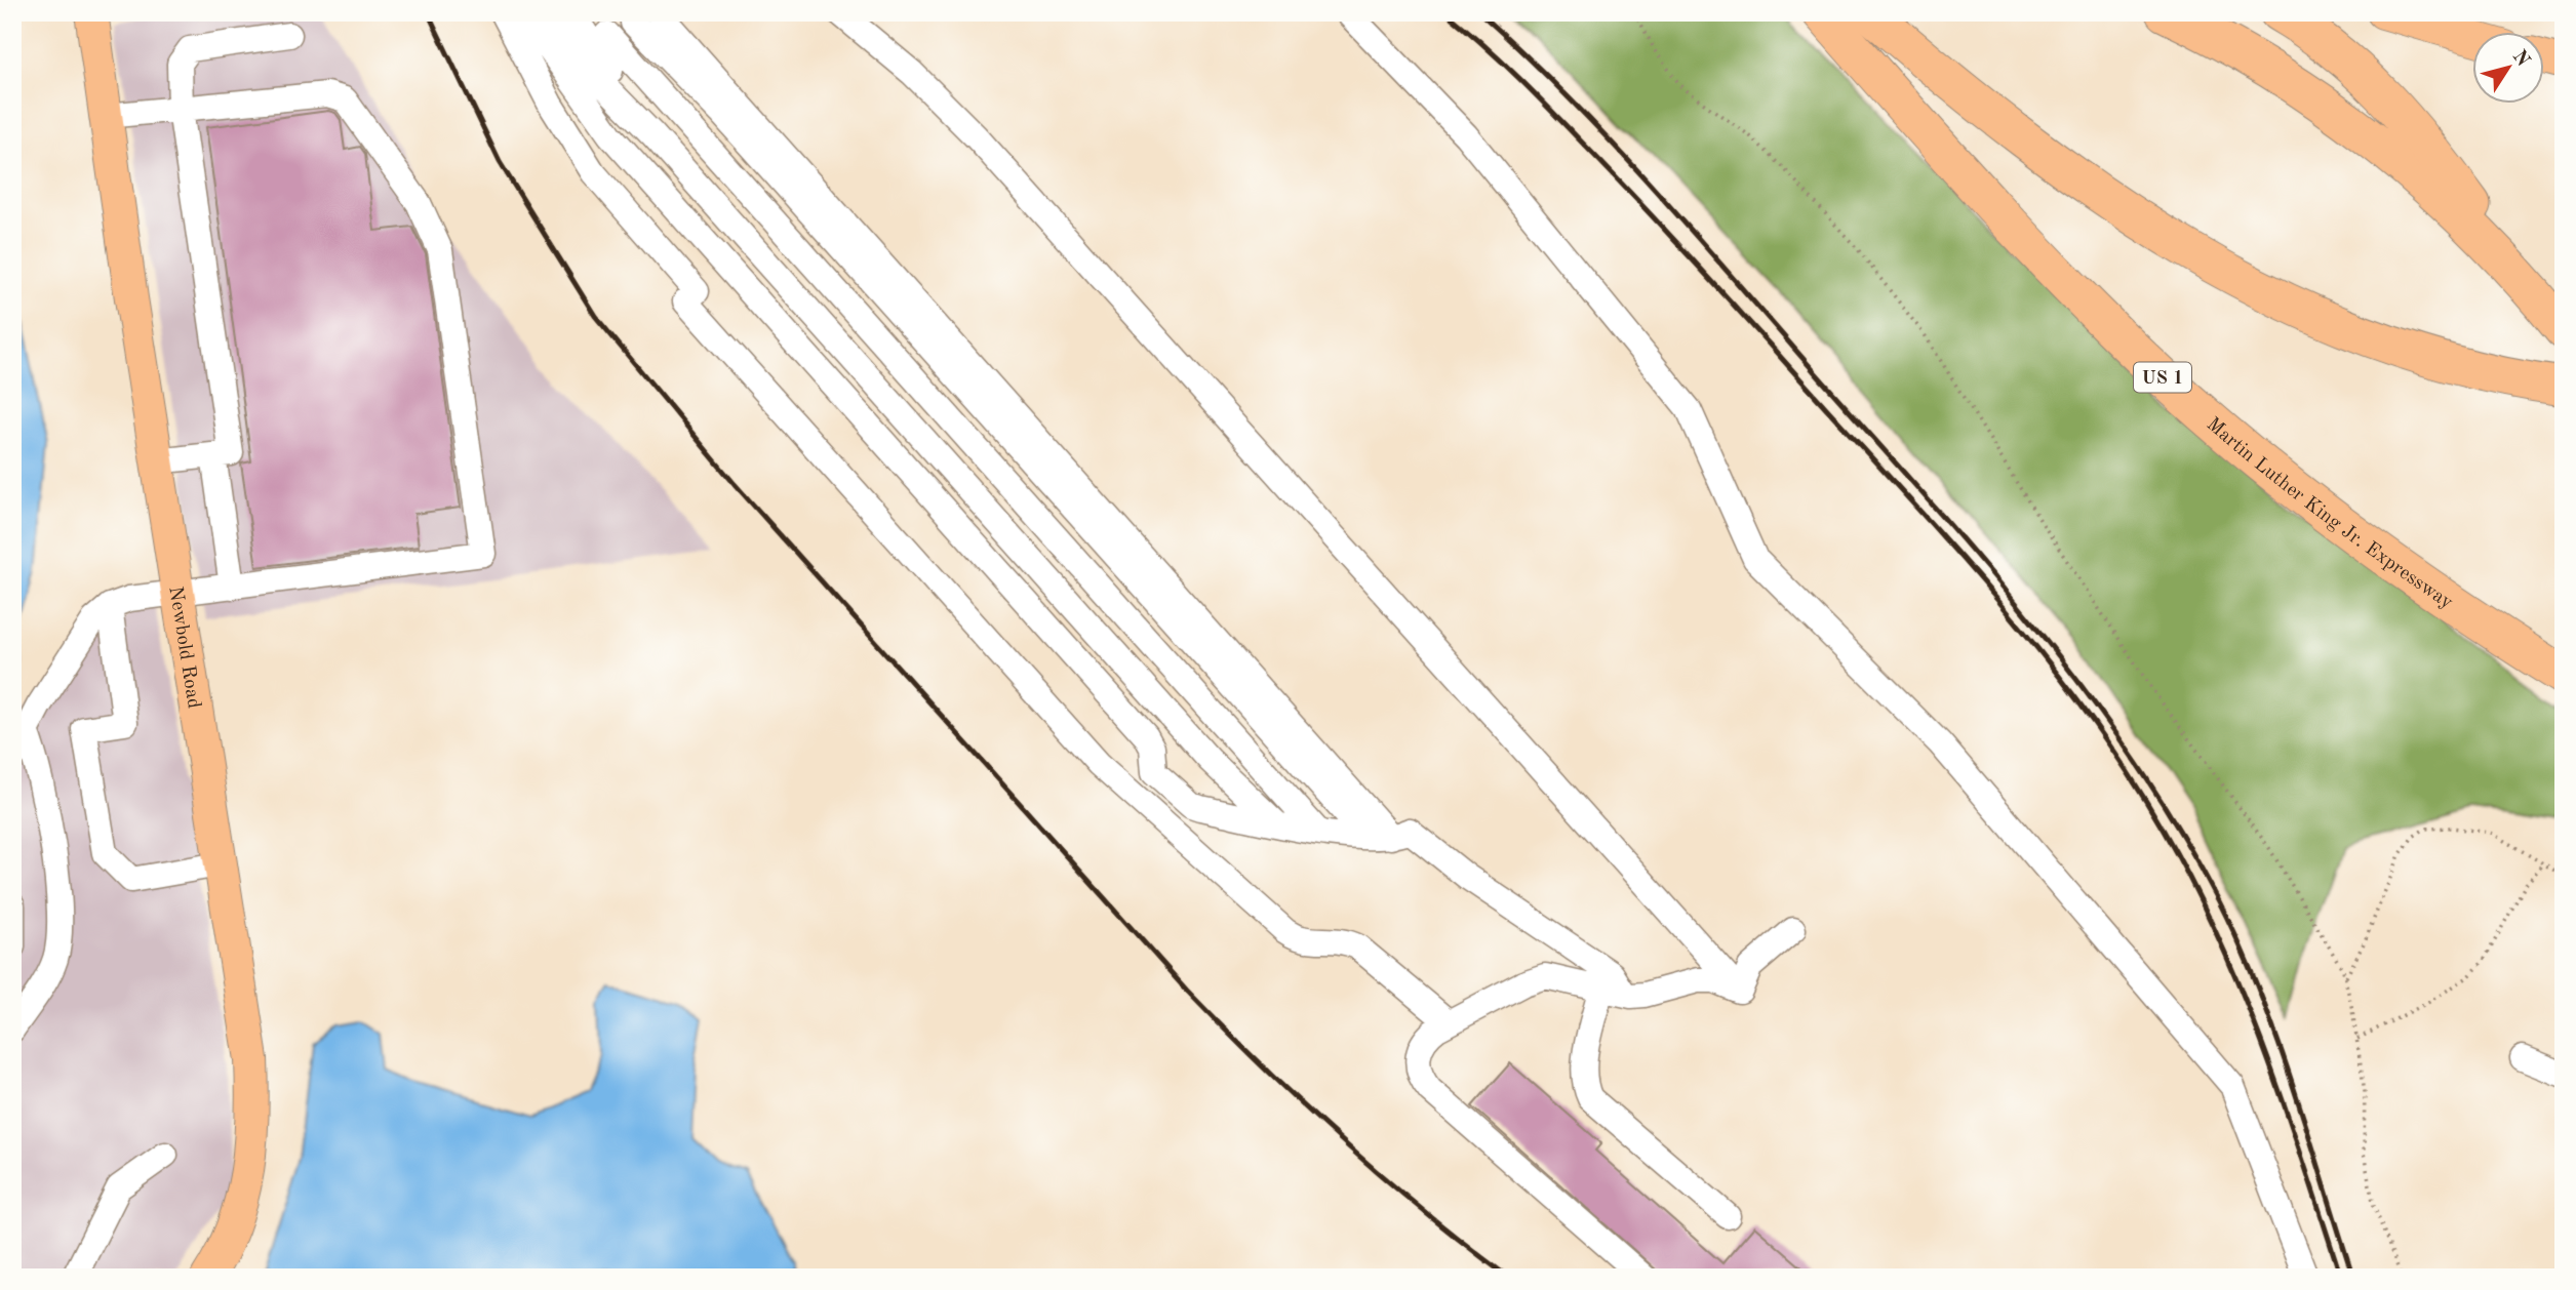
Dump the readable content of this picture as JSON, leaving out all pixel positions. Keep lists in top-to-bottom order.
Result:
{
  "streets": {
    "highway": ["US 1", "Martin Luther King Jr. Expressway"],
    "main road": ["Newbold Road"]
  },
  "north": "top right"
}
